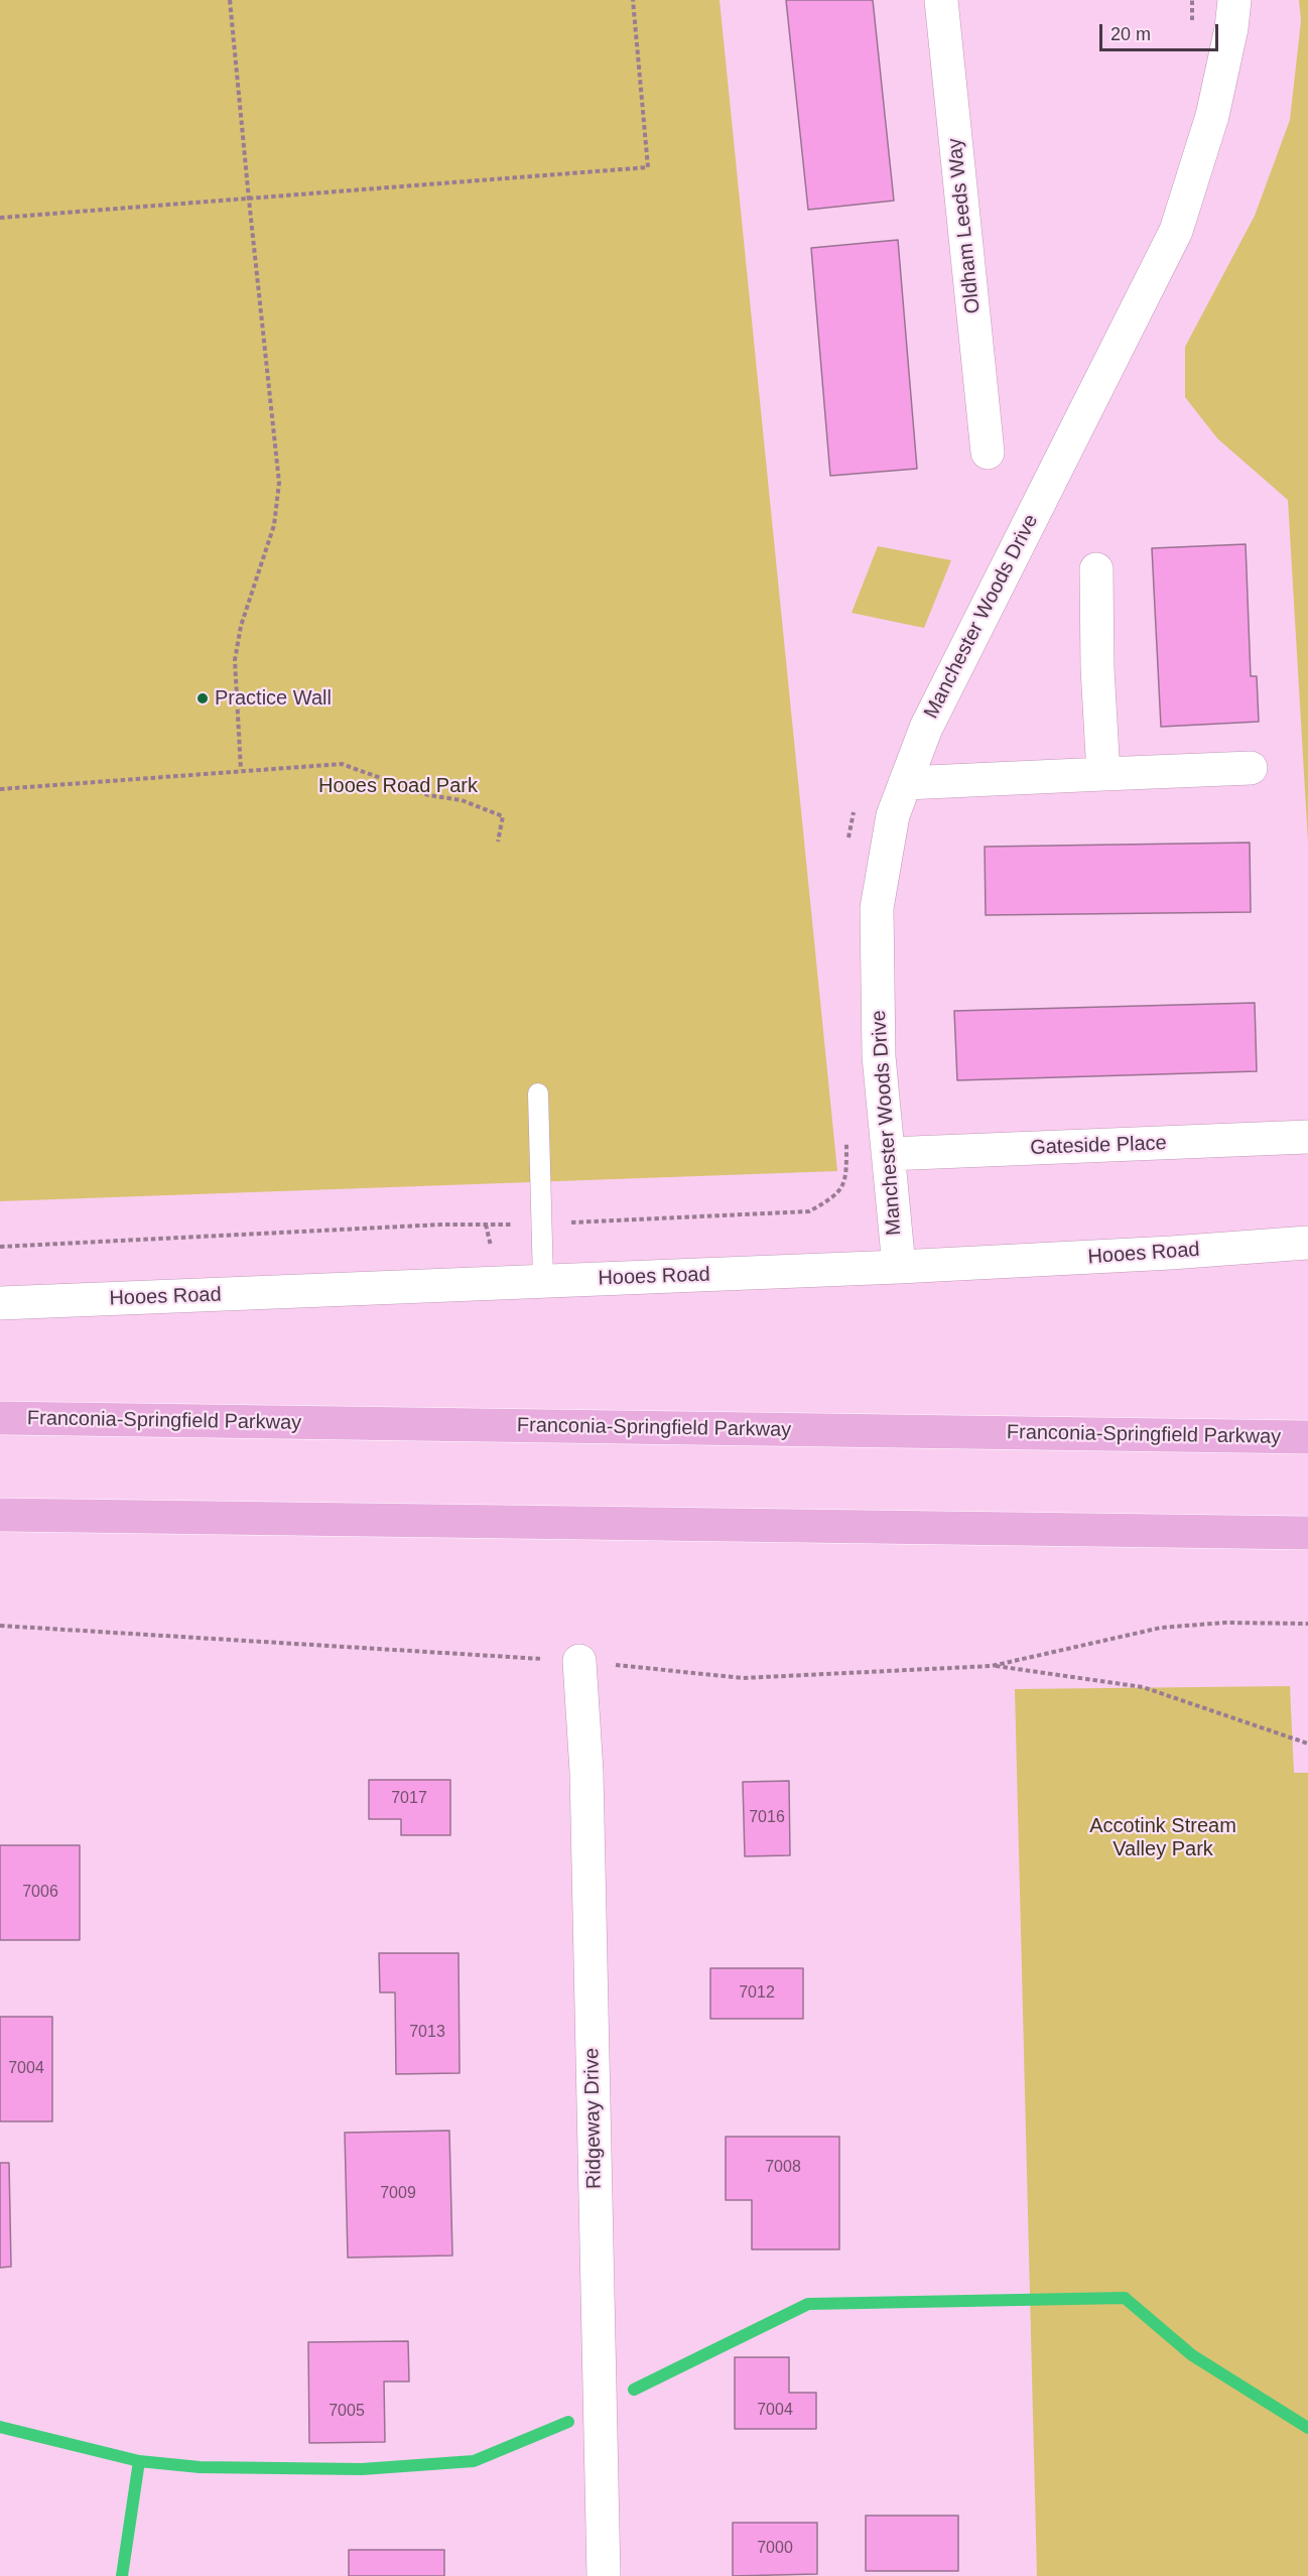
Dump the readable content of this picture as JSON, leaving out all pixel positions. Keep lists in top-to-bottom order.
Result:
{
  "streets": {
    "main road": ["Franconia-Springfield Parkway"],
    "street": [
      "Oldham Leeds Way",
      "Manchester Woods Drive",
      "Gateside Place",
      "Hooes Road",
      "Ridgeway Drive"
    ]
  },
  "crossings": [
    ["Manchester Woods Drive", "Gateside Place"],
    ["Manchester Woods Drive", "Hooes Road"]
  ],
  "parks": ["Hooes Road Park", "Accotink Stream Valley Park"],
  "places": ["Practice Wall"],
  "house_numbers": [
    "7017",
    "7016",
    "7006",
    "7012",
    "7013",
    "7004",
    "7008",
    "7009",
    "7004",
    "7005",
    "7000"
  ],
  "scale_bar": "20 m"
}
